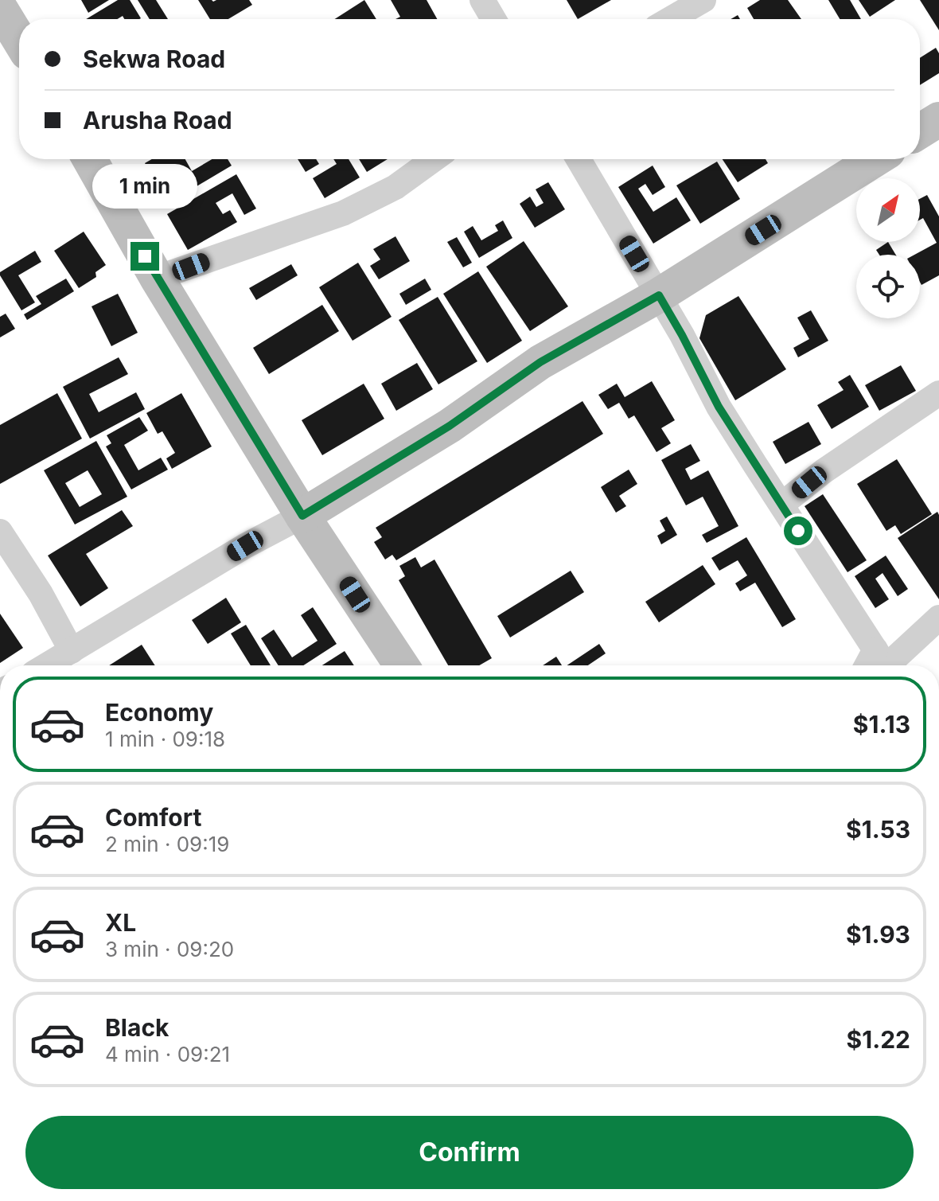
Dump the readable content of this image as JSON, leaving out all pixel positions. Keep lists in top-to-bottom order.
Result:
{
  "north": "top right",
  "page": {
    "banner": ["Sekwa Road", "Arusha Road"],
    "bubble": "1 min",
    "list": [
      {
        "name": "Economy",
        "note": "1 min · 09:18",
        "value": "$1.13"
      },
      {
        "name": "Comfort",
        "note": "2 min · 09:19",
        "value": "$1.53"
      },
      {
        "name": "XL",
        "note": "3 min · 09:20",
        "value": "$1.93"
      },
      {
        "name": "Black",
        "note": "4 min · 09:21",
        "value": "$1.22"
      }
    ],
    "buttons": "Confirm"
  }
}
